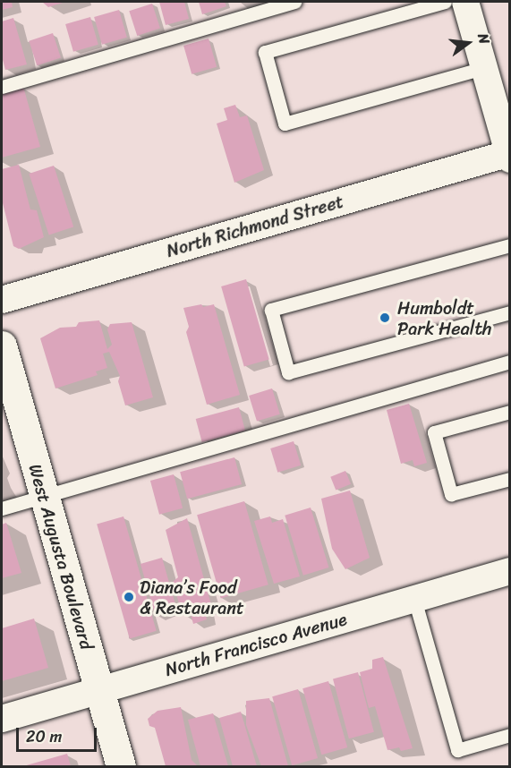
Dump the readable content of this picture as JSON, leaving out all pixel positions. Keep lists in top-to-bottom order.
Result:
{
  "streets": {
    "street": ["North Richmond Street", "West Augusta Boulevard", "North Francisco Avenue"]
  },
  "crossings": [
    ["West Augusta Boulevard", "North Francisco Avenue"]
  ],
  "places": ["Humboldt Park Health", "Diana’s Food & Restaurant"],
  "scale_bar": "20 m",
  "north": "right"
}
